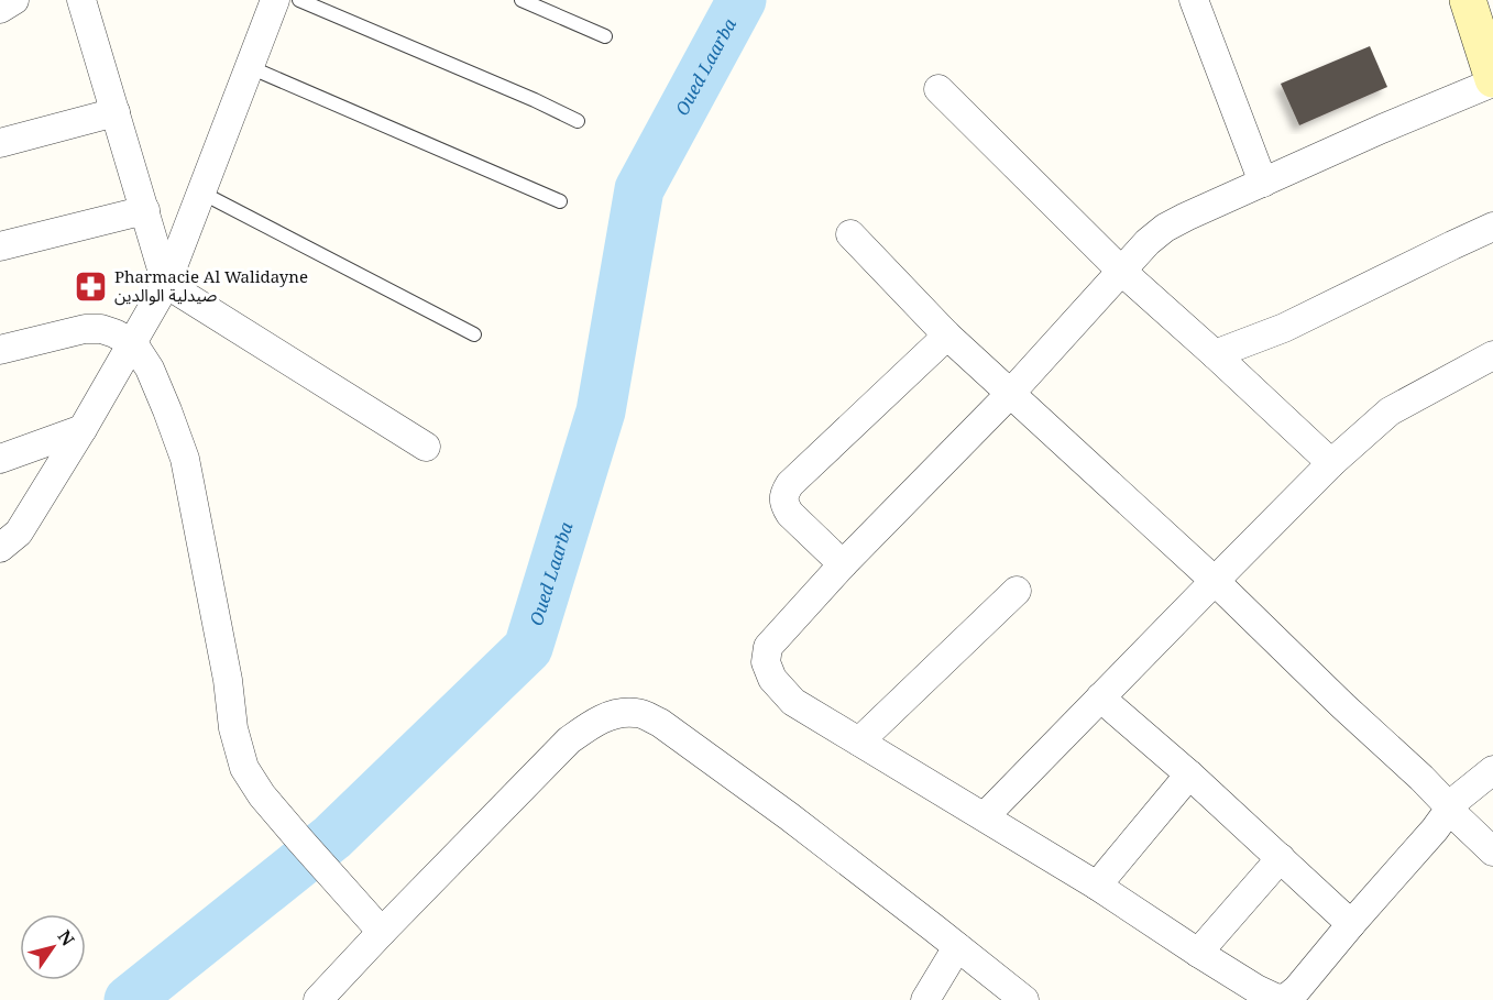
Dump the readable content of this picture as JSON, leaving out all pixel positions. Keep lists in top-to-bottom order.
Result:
{
  "water": ["Oued Laarba"],
  "places": {
    "pharmacy": ["Pharmacie Al Walidayne صيدلية الوالدين"]
  },
  "north": "top right"
}
